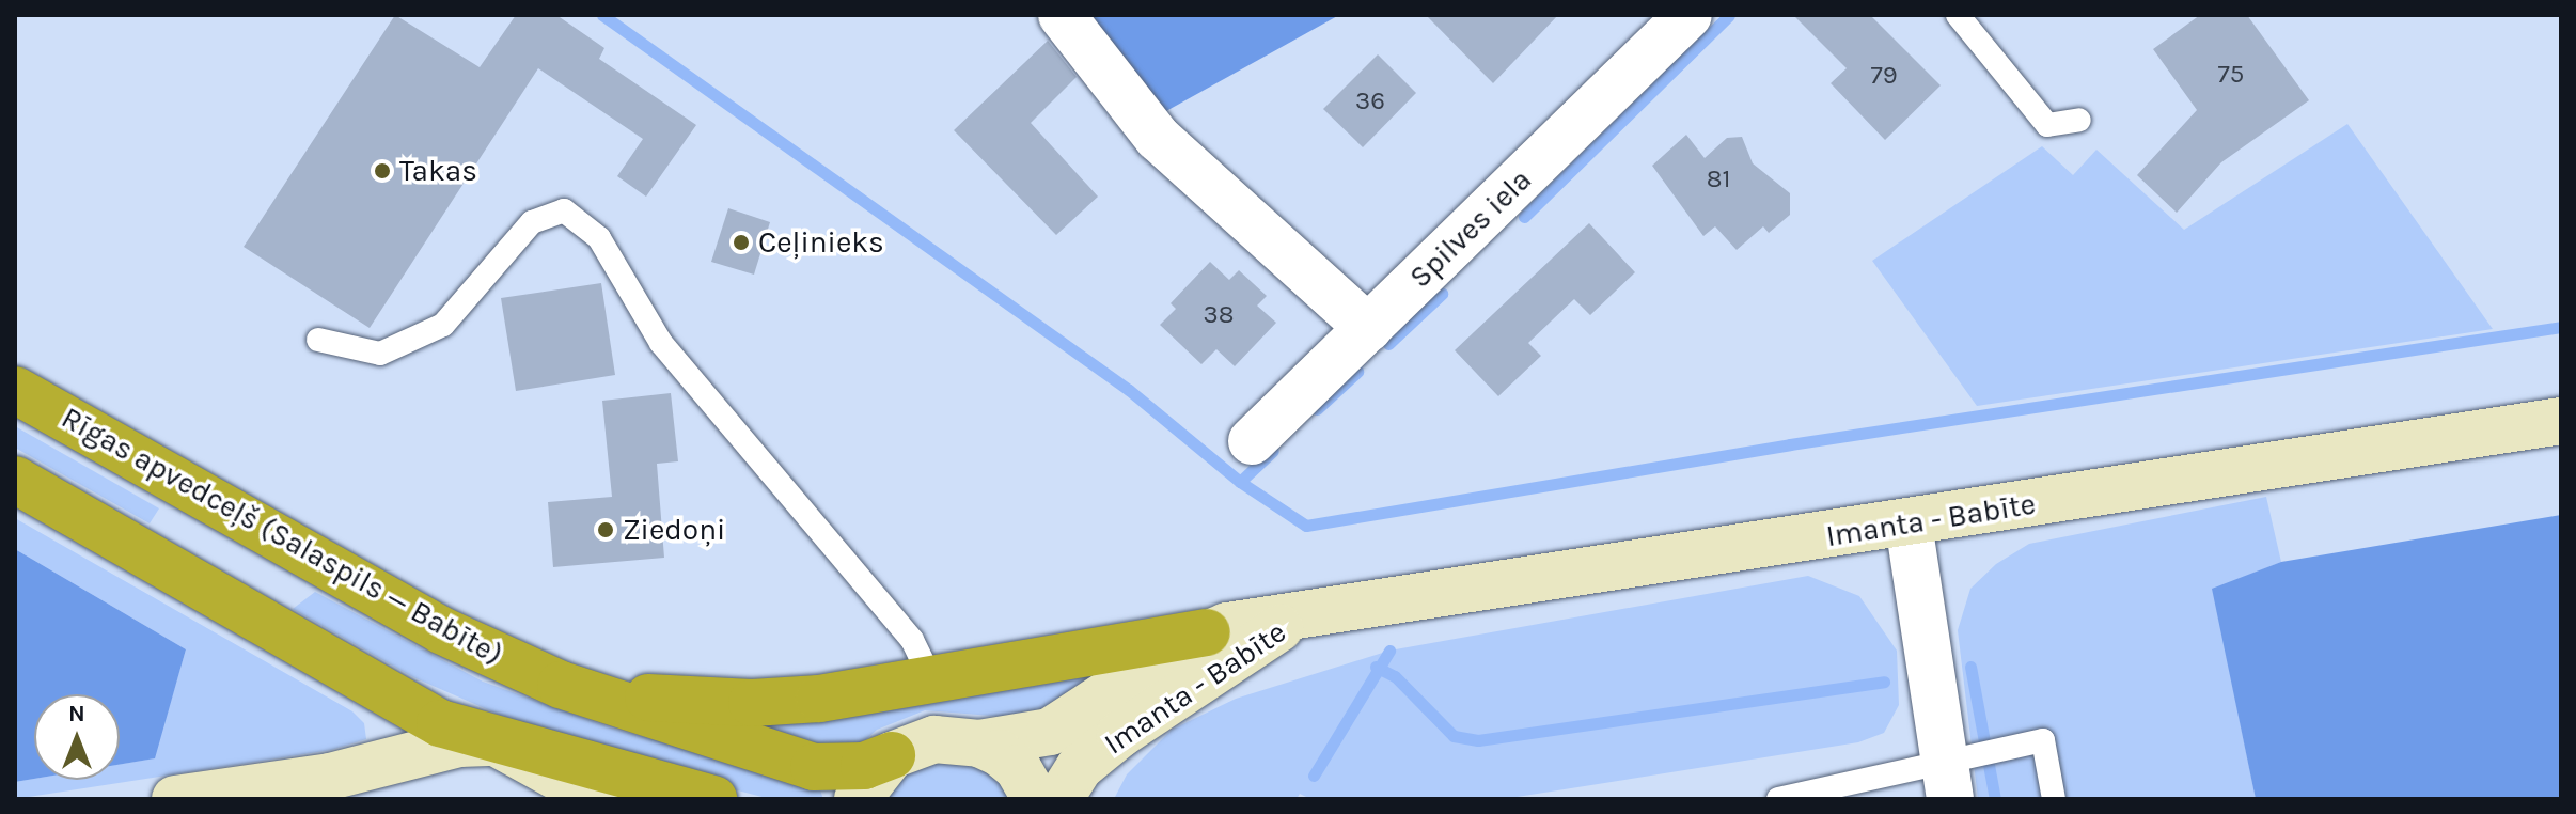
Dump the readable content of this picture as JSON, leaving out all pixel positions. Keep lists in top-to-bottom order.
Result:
{
  "streets": {
    "highway": ["Rīgas apvedceļš (Salaspils — Babīte)"],
    "main road": ["Imanta - Babīte"],
    "street": ["Spilves iela"]
  },
  "places": ["Takas", "Ceļinieks", "Ziedoņi"],
  "house_numbers": [
    "75",
    "79",
    "36",
    "81",
    "38"
  ],
  "north": "top"
}
